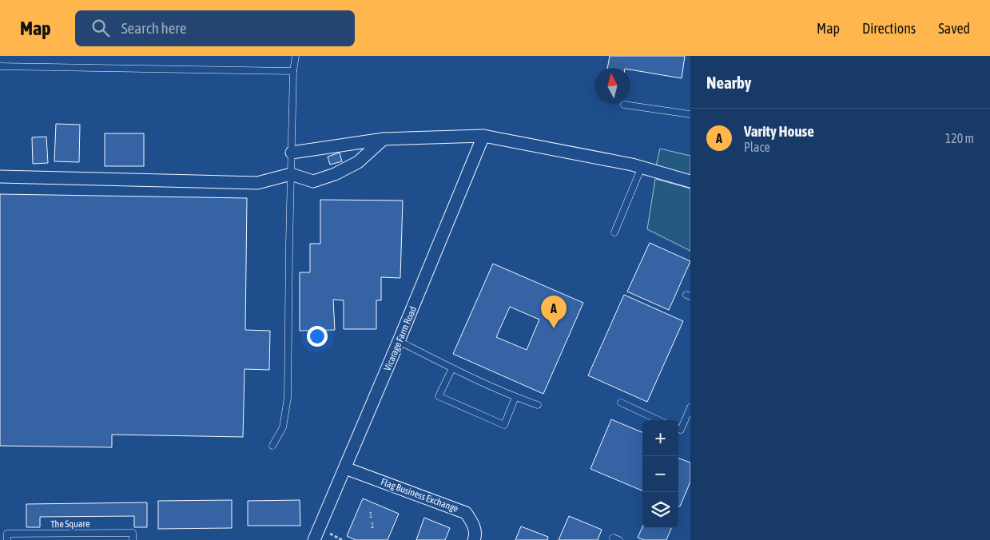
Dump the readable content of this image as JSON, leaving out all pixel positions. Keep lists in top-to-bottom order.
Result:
{
  "streets": {
    "street": ["Vicarage Farm Road", "Flag Business Exchange"],
    "lane": ["The Square"]
  },
  "crossings": [
    ["Vicarage Farm Road", "Flag Business Exchange"]
  ],
  "house_numbers": ["1", "1"],
  "north": "top",
  "page": {
    "header": "Map",
    "search": "Search here",
    "nav": ["Map", "Directions", "Saved"],
    "heading": "Nearby",
    "list": [
      {
        "mark": "A",
        "name": "Varity House",
        "note": "Place",
        "value": "120 m"
      }
    ],
    "pins": "A",
    "map_buttons": ["+", "−"]
  }
}
